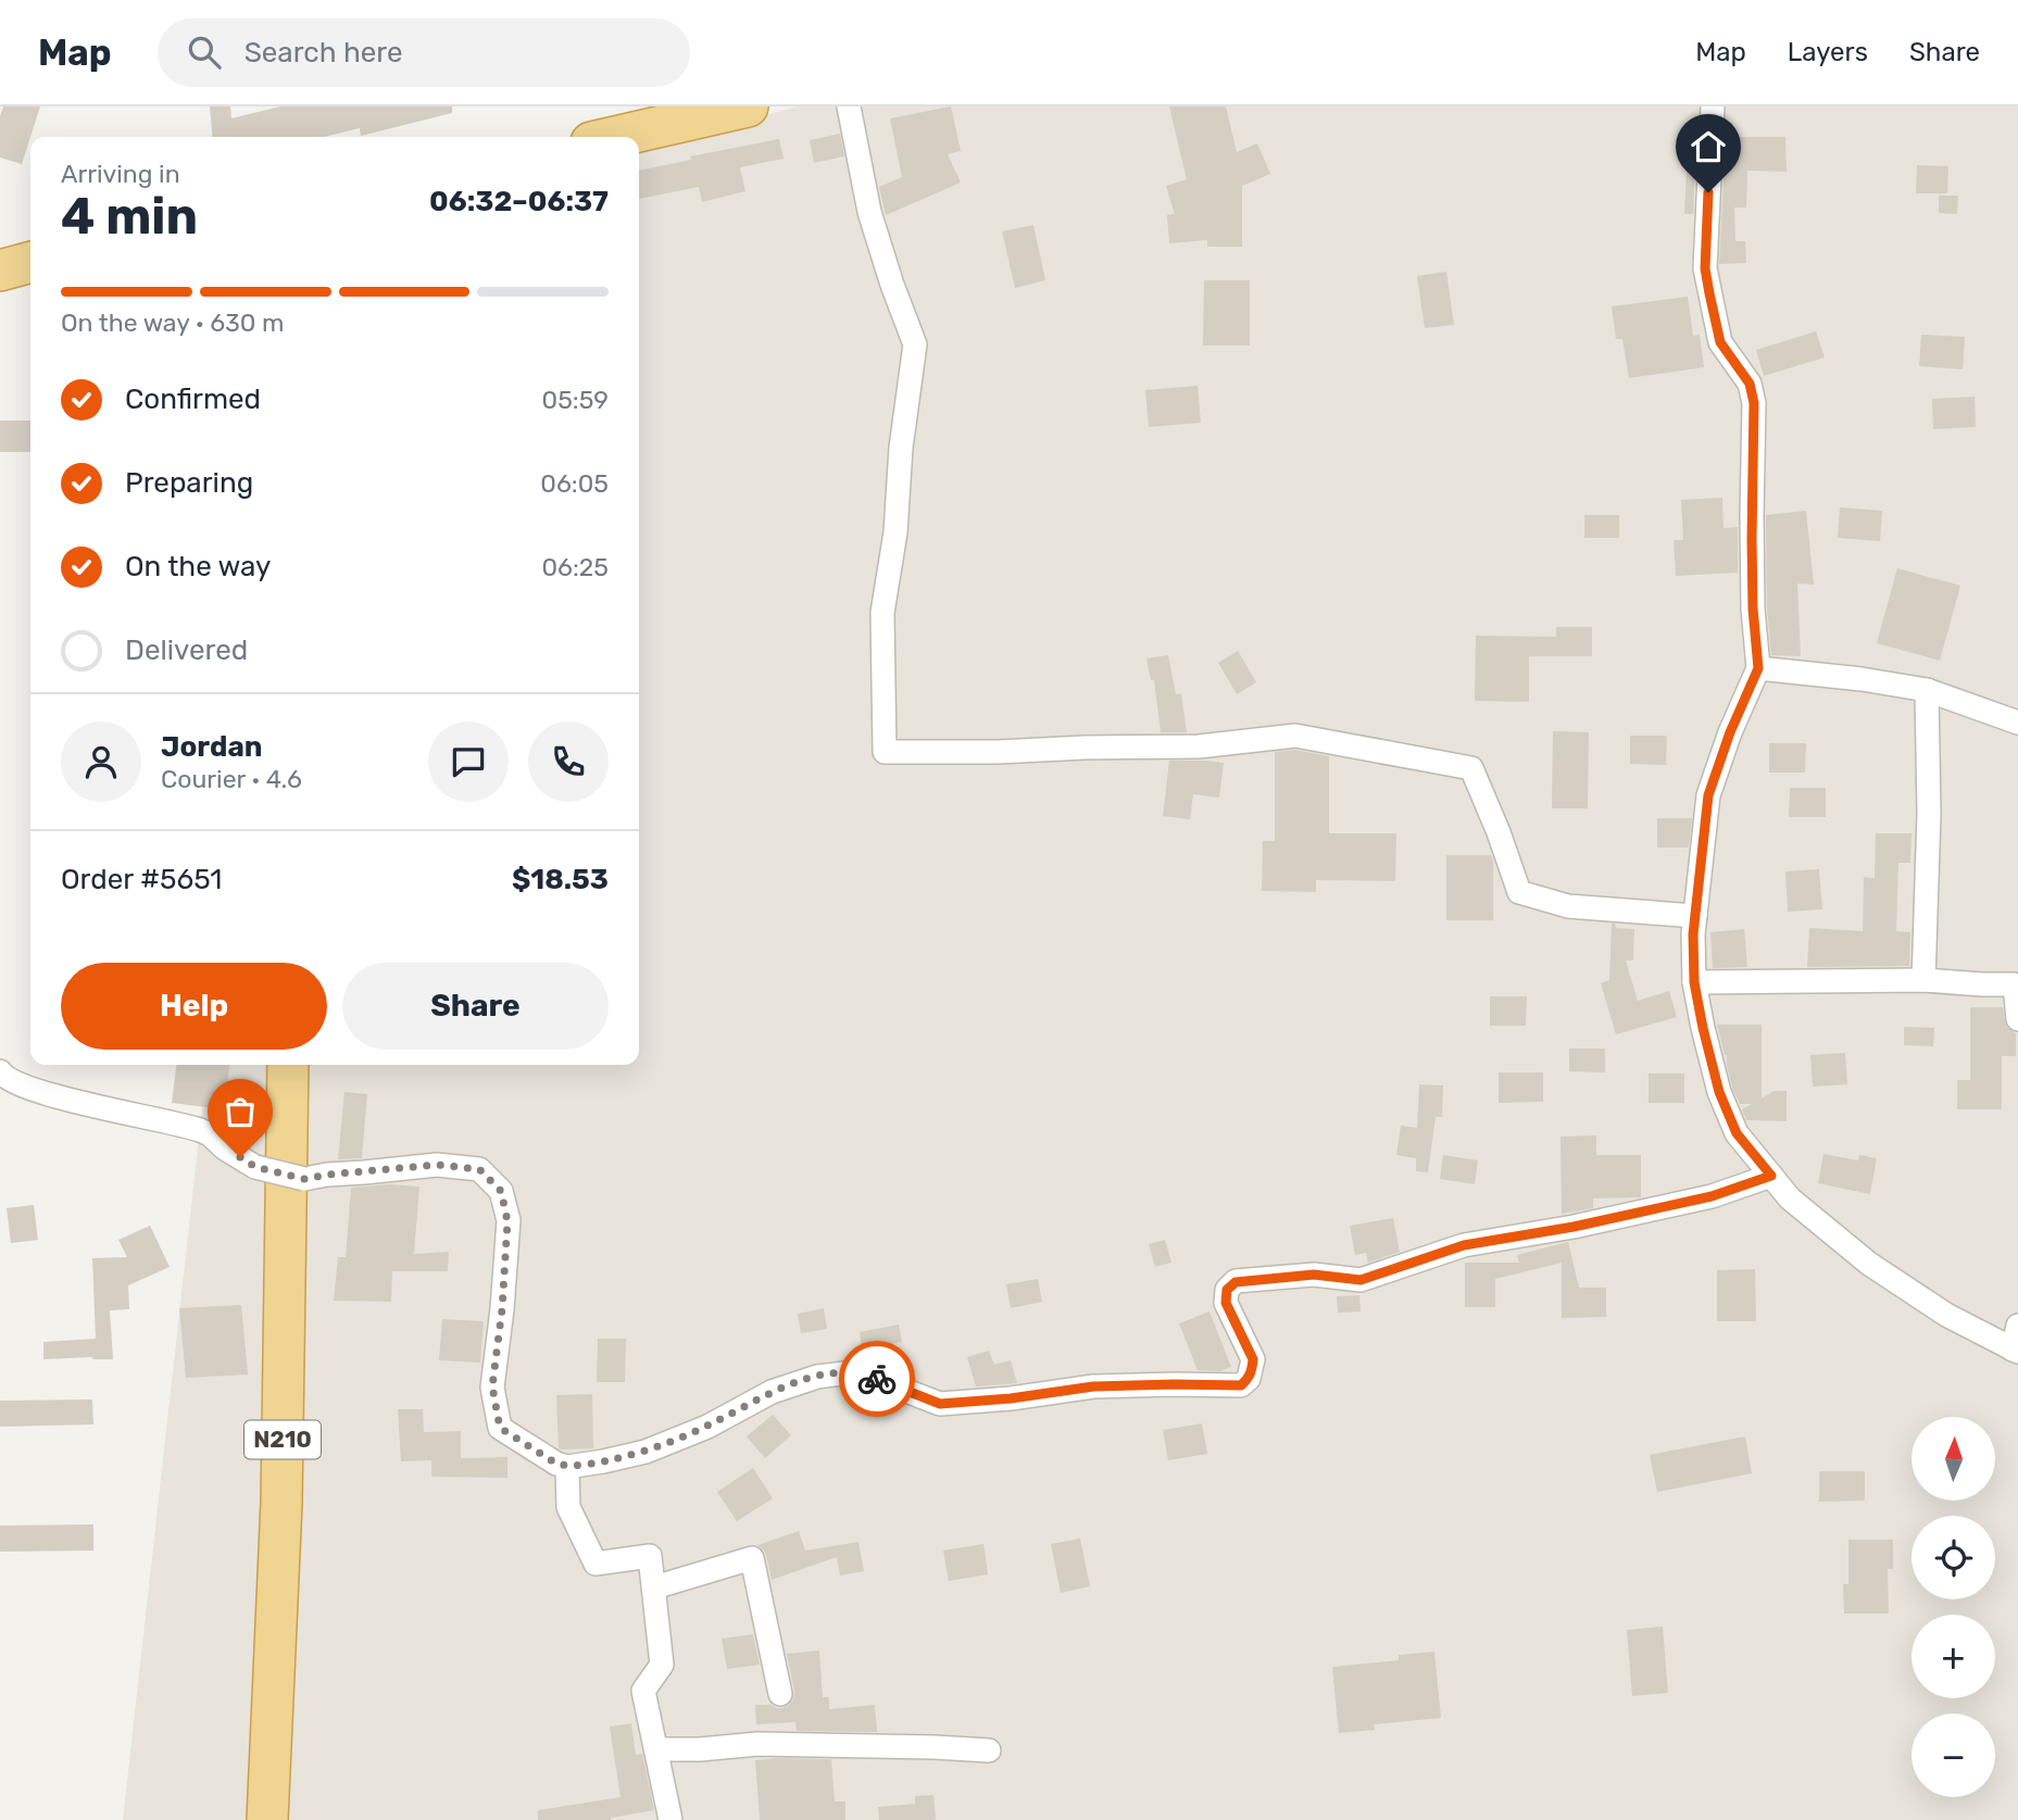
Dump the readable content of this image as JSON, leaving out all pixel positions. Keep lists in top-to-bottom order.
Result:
{
  "streets": {
    "highway": ["N210"]
  },
  "north": "top",
  "page": {
    "header": "Map",
    "search": "Search here",
    "nav": ["Map", "Layers", "Share"],
    "heading": ["4 min", "Arriving in", "06:32–06:37"],
    "panel": [
      "Jordan",
      "Courier · 4.6",
      "Order #5651",
      "$18.53"
    ],
    "bar": "On the way · 630 m",
    "list": [
      ["Confirmed", "05:59"],
      ["Preparing", "06:05"],
      ["On the way", "06:25"],
      "Delivered"
    ],
    "buttons": ["Help", "Share"],
    "map_buttons": ["+", "−"]
  }
}
